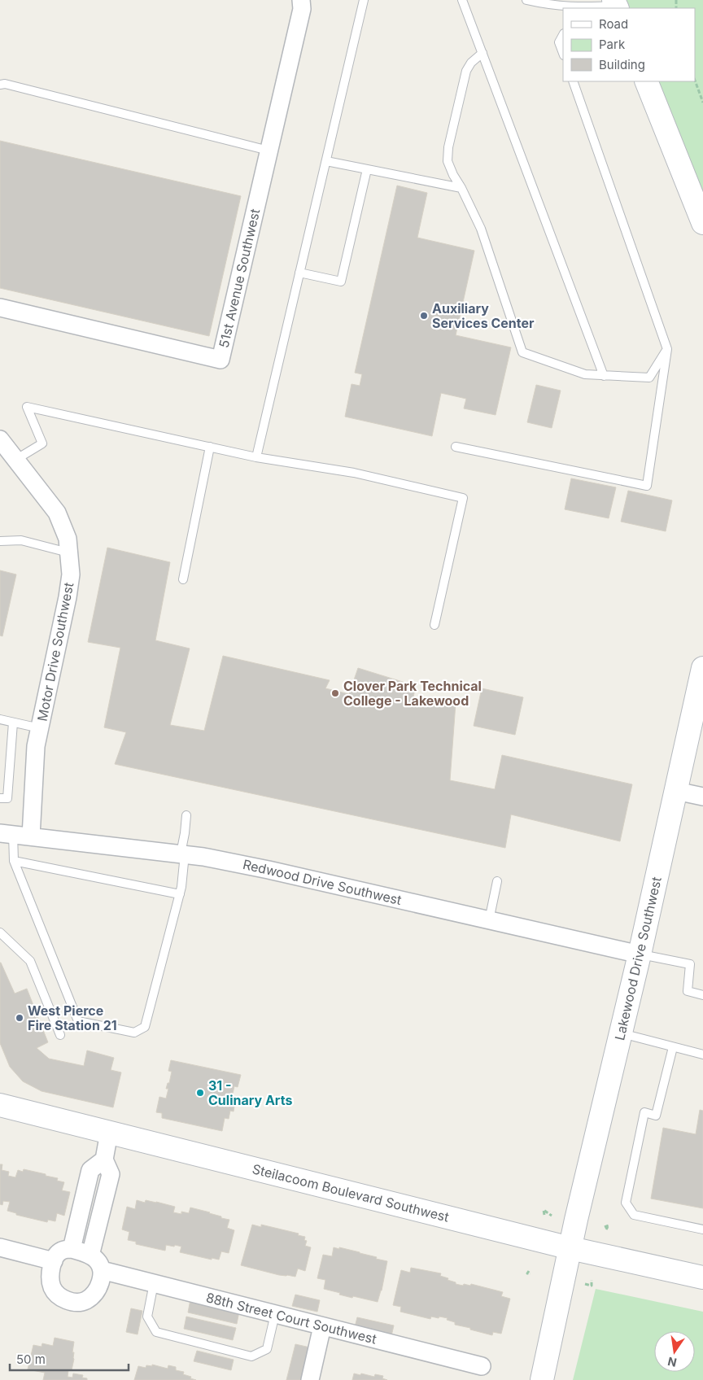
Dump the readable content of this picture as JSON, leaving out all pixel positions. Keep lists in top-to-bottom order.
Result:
{
  "streets": {
    "main road": ["Lakewood Drive Southwest", "Steilacoom Boulevard Southwest"],
    "street": [
      "51st Avenue Southwest",
      "Motor Drive Southwest",
      "Redwood Drive Southwest",
      "88th Street Court Southwest"
    ]
  },
  "crossings": [
    ["Motor Drive Southwest", "Redwood Drive Southwest"],
    ["Redwood Drive Southwest", "Lakewood Drive Southwest"],
    ["Lakewood Drive Southwest", "Steilacoom Boulevard Southwest"]
  ],
  "places": [
    "Auxiliary Services Center",
    "Clover Park Technical College - Lakewood",
    "West Pierce Fire Station 21",
    "31 - Culinary Arts"
  ],
  "legend": ["Road", "Park", "Building"],
  "scale_bar": "50 m",
  "north": "bottom"
}
